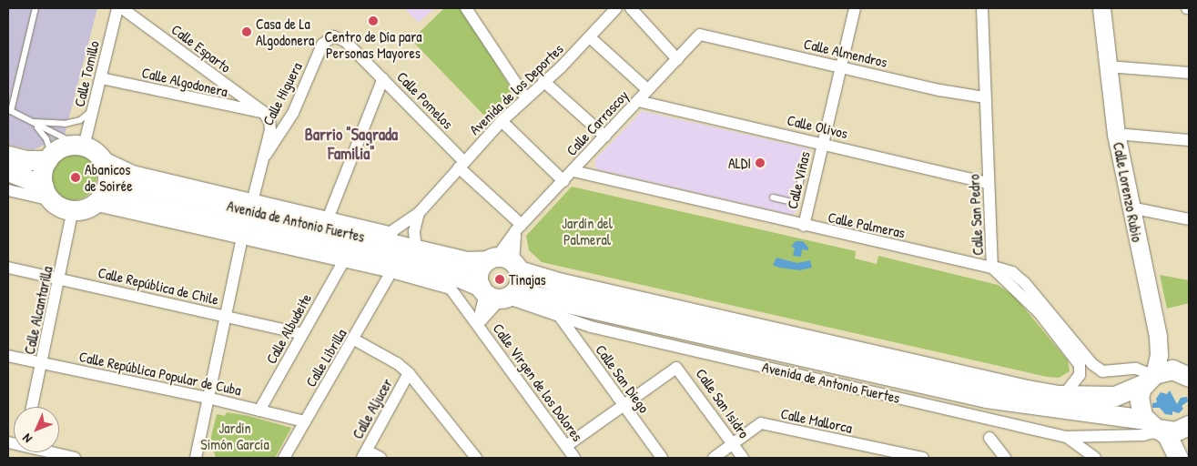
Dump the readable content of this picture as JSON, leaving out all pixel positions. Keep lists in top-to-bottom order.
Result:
{
  "streets": {
    "main road": ["Calle Lorenzo Rubio", "Avenida de Antonio Fuertes"],
    "street": [
      "Calle Esparto",
      "Calle Almendros",
      "Calle Tomillo",
      "Calle Algodonera",
      "Avenida de los Deportes",
      "Calle Higuera",
      "Calle Pomelos",
      "Calle Carrascoy",
      "Calle Olivos",
      "Calle Viñas",
      "Calle San Pedro",
      "Calle Palmeras",
      "Calle República de Chile",
      "Calle Alcantarilla",
      "Calle Albudeite",
      "Calle Librilla",
      "Calle República Popular de Cuba",
      "Calle San Diego",
      "Calle Virgen de los Dolores",
      "Calle San Isidro",
      "Calle Aljucer",
      "Calle Mallorca"
    ]
  },
  "crossings": [
    ["Calle Esparto", "Calle Algodonera"],
    ["Calle Esparto", "Calle Higuera"],
    ["Calle Almendros", "Calle Carrascoy"],
    ["Calle Almendros", "Calle Viñas"],
    ["Calle Almendros", "Calle San Pedro"],
    ["Calle Tomillo", "Calle Algodonera"],
    ["Calle Tomillo", "Avenida de Antonio Fuertes"],
    ["Calle Tomillo", "Calle Alcantarilla"],
    ["Calle Algodonera", "Calle Higuera"],
    ["Avenida de los Deportes", "Calle Pomelos"],
    ["Avenida de los Deportes", "Avenida de Antonio Fuertes"],
    ["Calle Higuera", "Calle Pomelos"],
    ["Calle Higuera", "Avenida de Antonio Fuertes"],
    ["Calle Higuera", "Calle República de Chile"],
    ["Calle Higuera", "Calle República Popular de Cuba"],
    ["Calle Pomelos", "Calle Carrascoy"],
    ["Calle Carrascoy", "Calle Olivos"],
    ["Calle Carrascoy", "Avenida de Antonio Fuertes"],
    ["Calle Carrascoy", "Calle Palmeras"],
    ["Calle Olivos", "Calle Viñas"],
    ["Calle Olivos", "Calle San Pedro"],
    ["Calle Viñas", "Calle Palmeras"],
    ["Calle Lorenzo Rubio", "Calle San Pedro"],
    ["Calle Lorenzo Rubio", "Avenida de Antonio Fuertes"],
    ["Calle San Pedro", "Avenida de Antonio Fuertes"],
    ["Calle San Pedro", "Calle Palmeras"],
    ["Avenida de Antonio Fuertes", "Calle Alcantarilla"],
    ["Avenida de Antonio Fuertes", "Calle Albudeite"],
    ["Avenida de Antonio Fuertes", "Calle Librilla"],
    ["Avenida de Antonio Fuertes", "Calle San Diego"],
    ["Avenida de Antonio Fuertes", "Calle Virgen de los Dolores"],
    ["Calle República de Chile", "Calle Alcantarilla"],
    ["Calle República de Chile", "Calle Albudeite"],
    ["Calle Alcantarilla", "Calle República Popular de Cuba"],
    ["Calle Albudeite", "Calle República Popular de Cuba"],
    ["Calle Librilla", "Calle República Popular de Cuba"],
    ["Calle San Diego", "Calle San Isidro"],
    ["Calle San Isidro", "Calle Mallorca"]
  ],
  "districts": ["Barrio \"Sagrada Familia\""],
  "parks": ["Jardín del Palmeral", "Jardín Simón García"],
  "places": [
    "Centro de Día para Personas Mayores",
    "Casa de La Algodonera",
    "ALDI",
    "Abanicos de Soirée",
    "Tinajas"
  ],
  "north": "bottom left"
}
